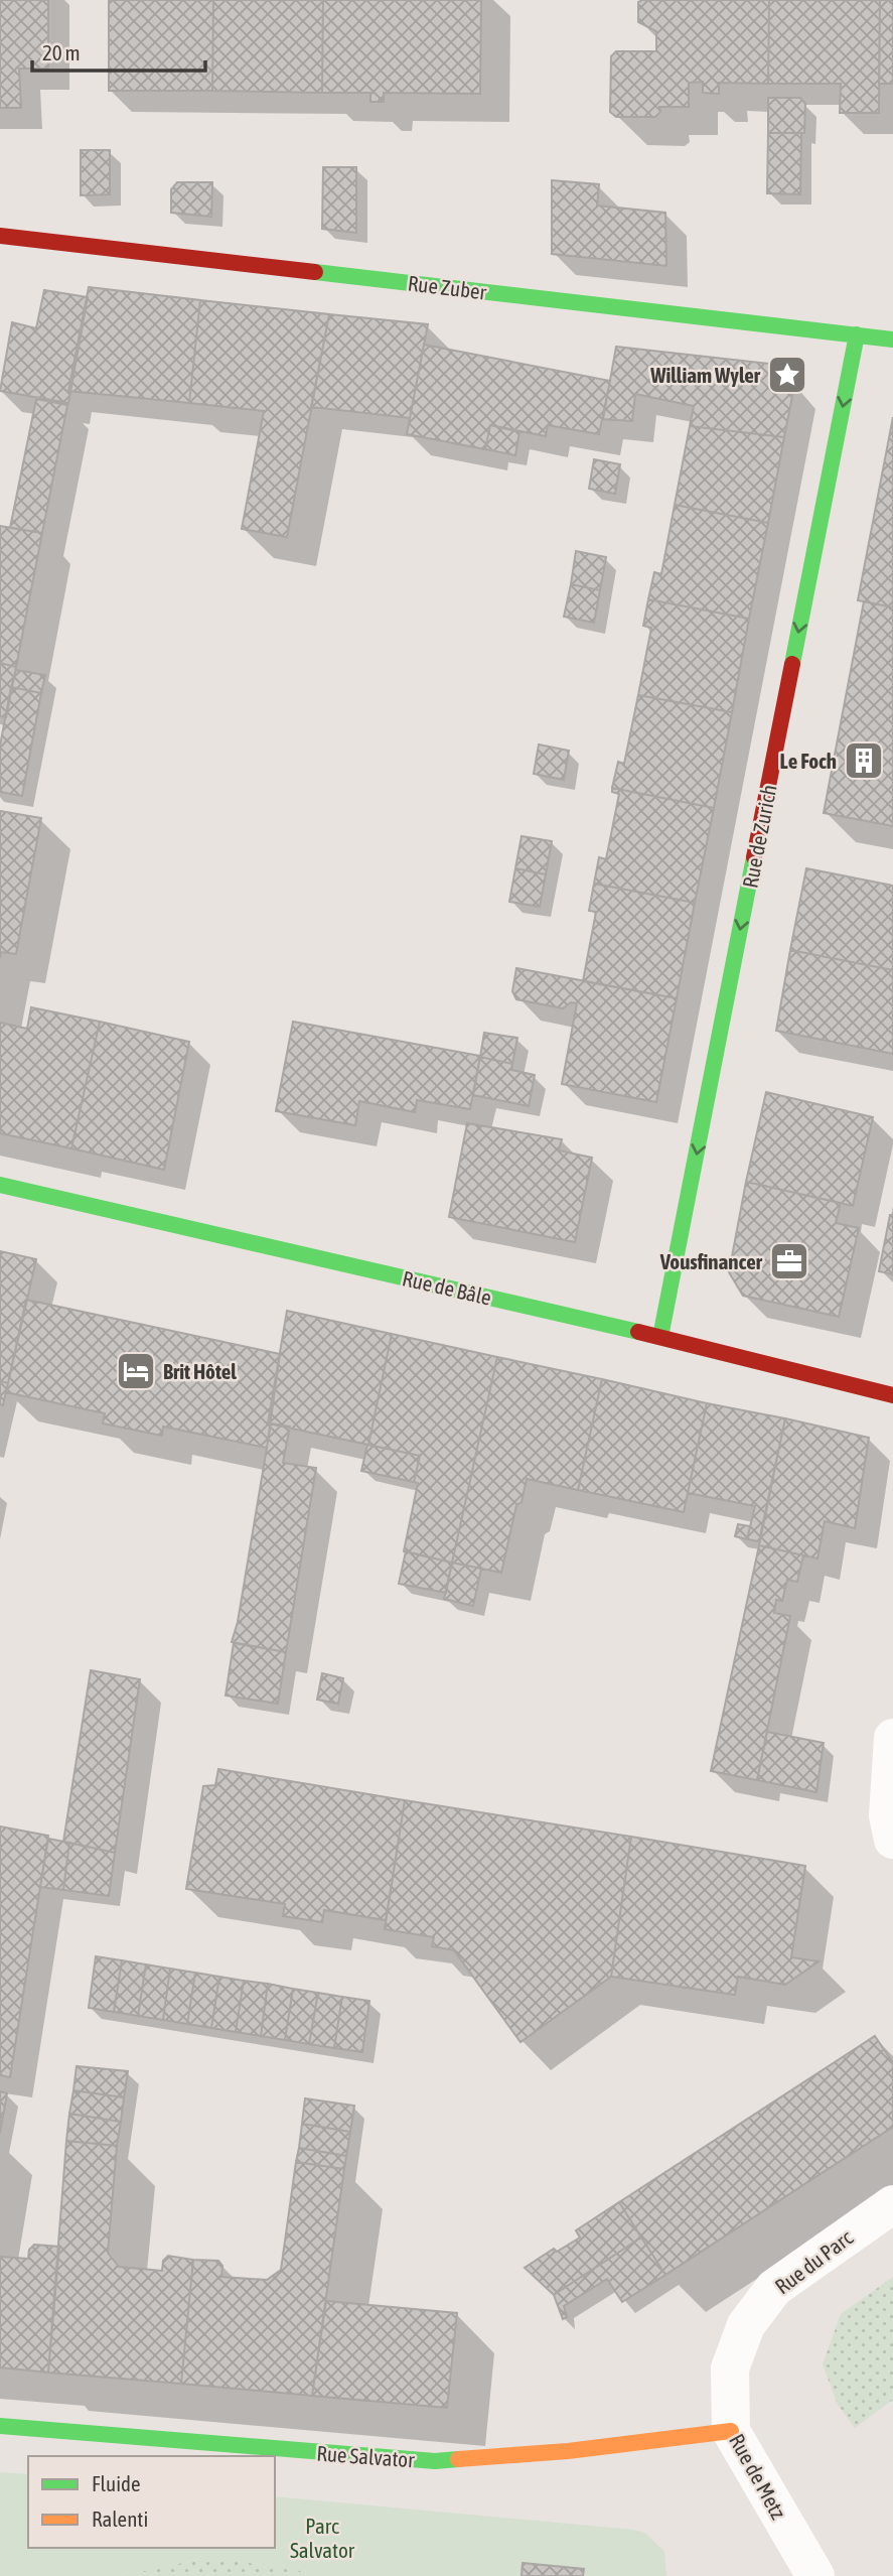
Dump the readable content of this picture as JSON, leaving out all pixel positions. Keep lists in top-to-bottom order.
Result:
{
  "streets": {
    "street": [
      "Rue Zuber",
      "Rue de Zurich",
      "Rue de Bâle",
      "Rue du Parc",
      "Rue Salvator",
      "Rue de Metz"
    ]
  },
  "crossings": [
    ["Rue Zuber", "Rue de Zurich"],
    ["Rue de Zurich", "Rue de Bâle"],
    ["Rue du Parc", "Rue de Metz"],
    ["Rue Salvator", "Rue de Metz"]
  ],
  "one_way": ["Rue de Zurich"],
  "parks": ["Parc Salvator"],
  "places": {
    "place": ["William Wyler"],
    "building": ["Le Foch"],
    "office": ["Vousfinancer"],
    "hotel": ["Brit Hôtel"]
  },
  "legend": ["Fluide", "Ralenti"],
  "scale_bar": "20 m"
}
